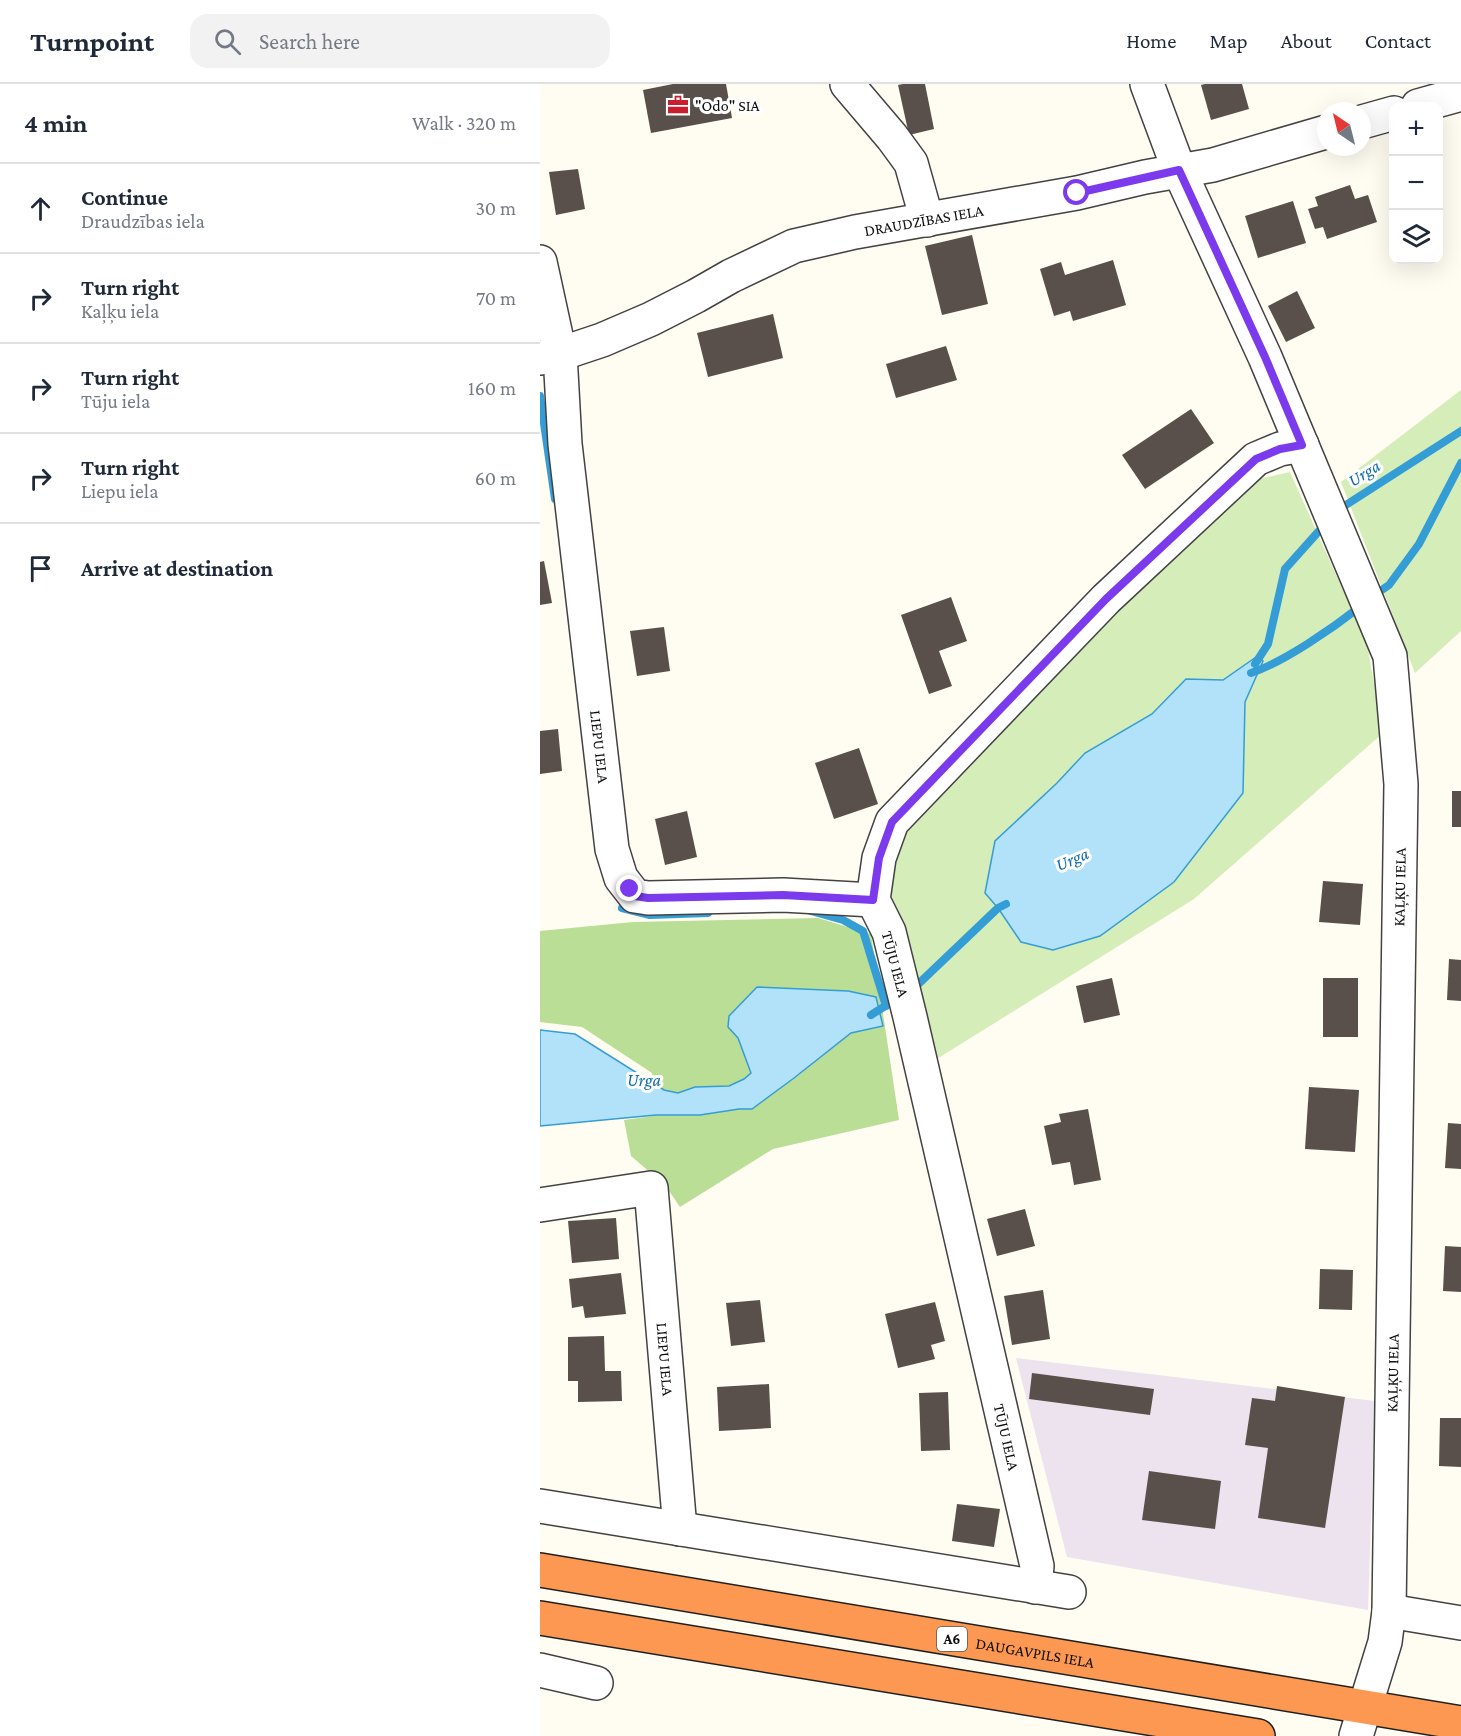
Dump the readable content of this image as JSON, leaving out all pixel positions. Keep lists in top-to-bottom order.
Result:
{
  "streets": {
    "highway": ["A6", "DAUGAVPILS IELA"],
    "street": [
      "DRAUDZĪBAS IELA",
      "LIEPU IELA",
      "KAĻĶU IELA",
      "TŪJU IELA"
    ]
  },
  "crossings": [
    ["DRAUDZĪBAS IELA", "LIEPU IELA"],
    ["DRAUDZĪBAS IELA", "KAĻĶU IELA"],
    ["LIEPU IELA", "TŪJU IELA"],
    ["KAĻĶU IELA", "DAUGAVPILS IELA"]
  ],
  "water": ["Urga"],
  "places": {
    "office": ["\"Odo\" SIA"]
  },
  "north": "top left",
  "page": {
    "header": "Turnpoint",
    "search": "Search here",
    "nav": [
      "Home",
      "Map",
      "About",
      "Contact"
    ],
    "heading": ["4 min", "Walk · 320 m"],
    "map_buttons": ["+", "−"],
    "list": [
      ["Continue", "Draudzības iela", "30 m"],
      ["Turn right", "Kaļķu iela", "70 m"],
      ["Turn right", "Tūju iela", "160 m"],
      ["Turn right", "Liepu iela", "60 m"],
      "Arrive at destination"
    ]
  }
}
